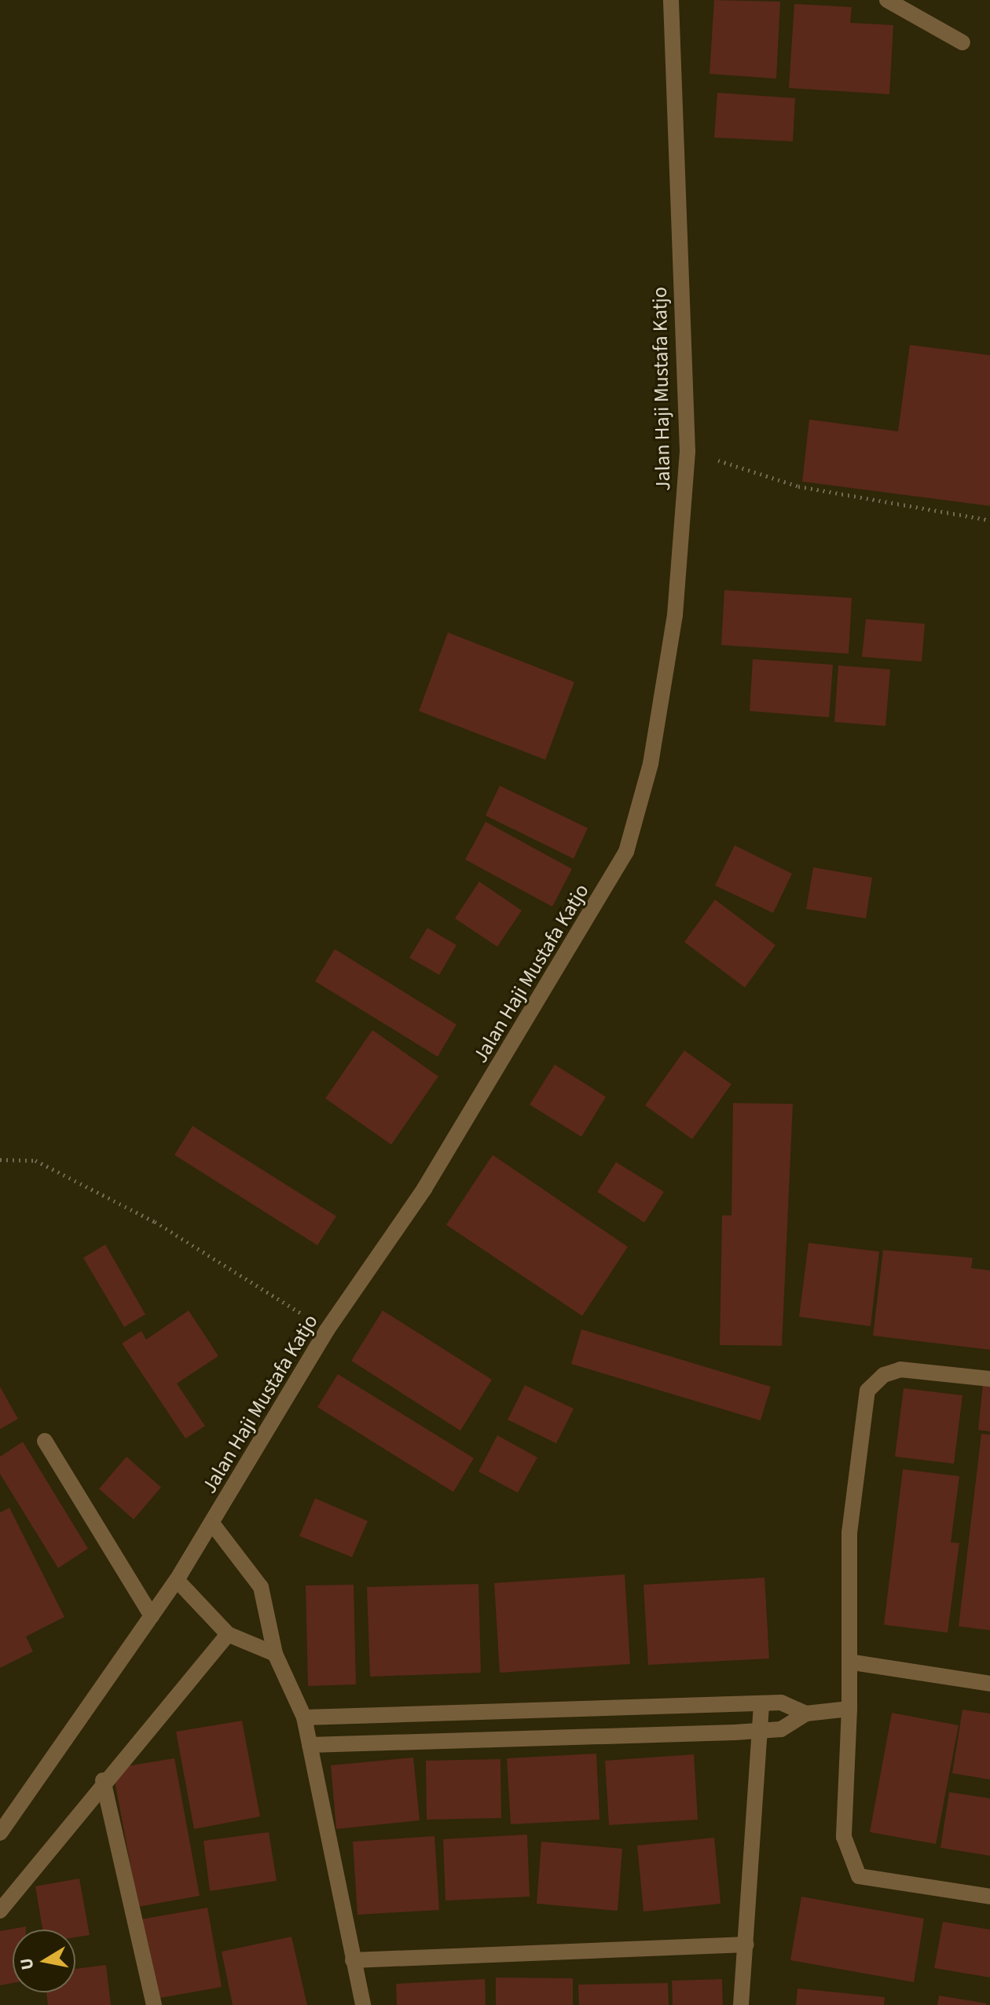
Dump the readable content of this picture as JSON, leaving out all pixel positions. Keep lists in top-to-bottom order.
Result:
{
  "streets": {
    "street": ["Jalan Haji Mustafa Katjo"]
  },
  "north": "left"
}
